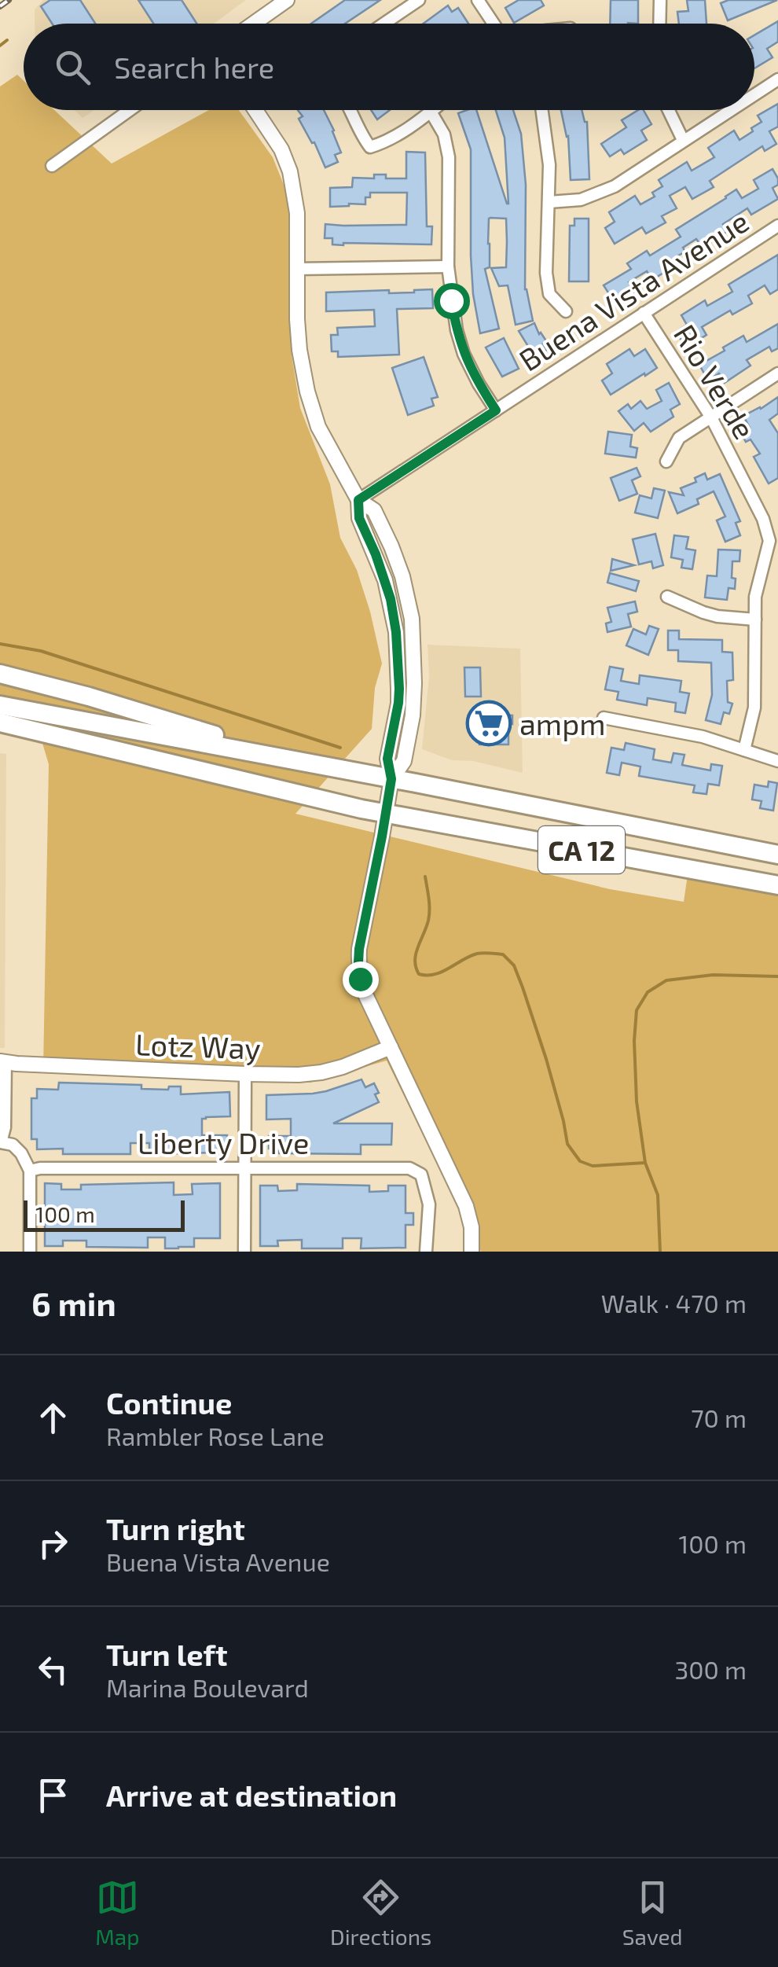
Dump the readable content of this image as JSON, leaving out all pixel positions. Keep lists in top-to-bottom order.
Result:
{
  "streets": {
    "highway": ["CA 12"],
    "street": [
      "Buena Vista Avenue",
      "Rio Verde",
      "Lotz Way",
      "Liberty Drive"
    ]
  },
  "crossings": [
    ["Buena Vista Avenue", "Rio Verde"]
  ],
  "places": {
    "supermarket": ["ampm"]
  },
  "scale_bar": "100 m",
  "page": {
    "search": "Search here",
    "scale": "100 m",
    "heading": ["6 min", "Walk · 470 m"],
    "list": [
      ["Continue", "Rambler Rose Lane", "70 m"],
      ["Turn right", "Buena Vista Avenue", "100 m"],
      ["Turn left", "Marina Boulevard", "300 m"],
      "Arrive at destination"
    ],
    "nav": ["Map", "Directions", "Saved"]
  }
}
